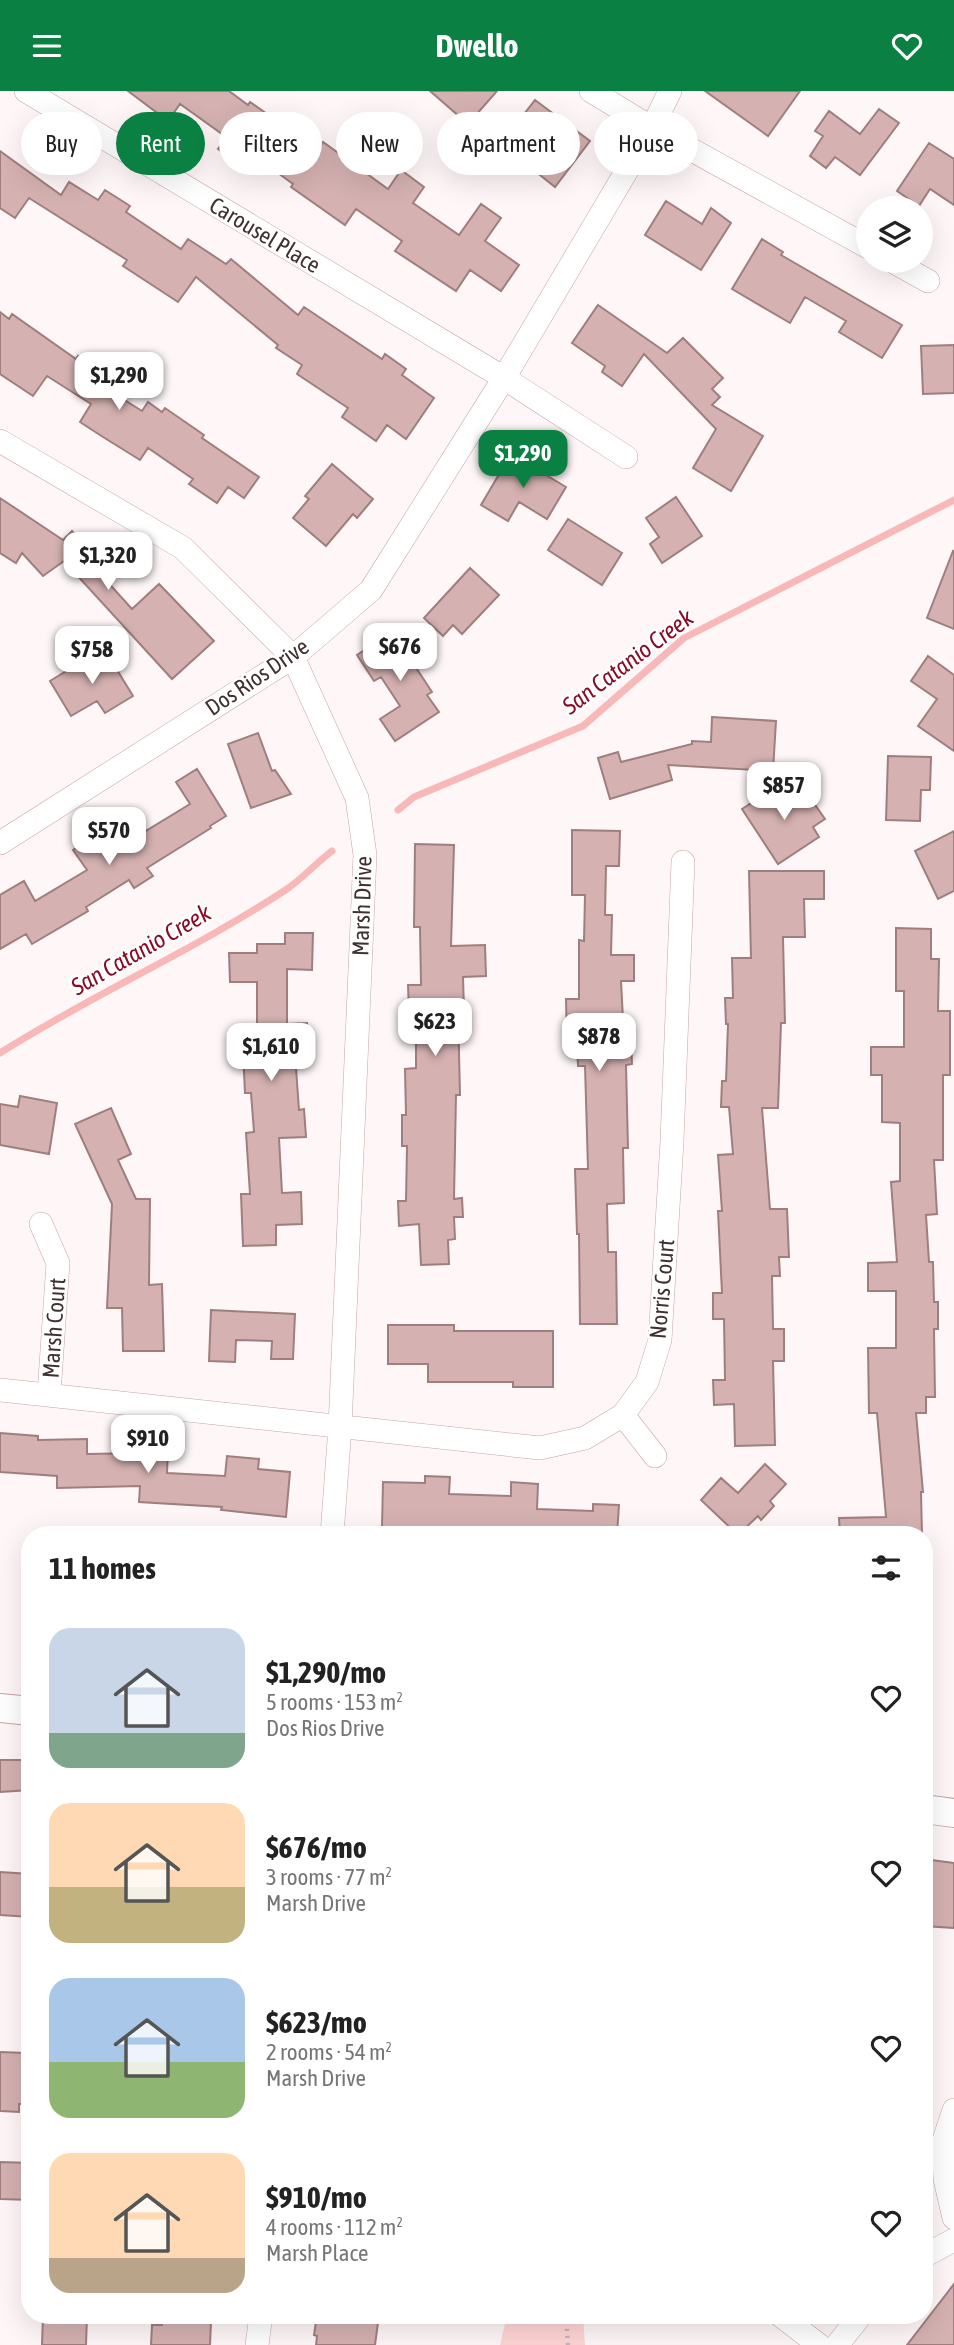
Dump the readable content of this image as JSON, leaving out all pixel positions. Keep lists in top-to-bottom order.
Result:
{
  "streets": {
    "street": [
      "Carousel Place",
      "Dos Rios Drive",
      "Marsh Drive",
      "Norris Court",
      "Marsh Court"
    ]
  },
  "crossings": [
    ["Carousel Place", "Dos Rios Drive"],
    ["Dos Rios Drive", "Marsh Drive"],
    ["Marsh Drive", "Norris Court"],
    ["Norris Court", "Marsh Court"]
  ],
  "water": ["San Catanio Creek"],
  "page": {
    "header": "Dwello",
    "chip": [
      "Buy",
      "Rent",
      "Filters",
      "New",
      "Apartment",
      "House"
    ],
    "price": [
      "$1,290",
      "$1,290",
      "$1,320",
      "$676",
      "$758",
      "$857",
      "$570",
      "$623",
      "$878",
      "$1,610",
      "$910"
    ],
    "heading": "11 homes",
    "list": [
      {
        "name": "$1,290/mo",
        "note": "5 rooms · 153 m² · Dos Rios Drive"
      },
      {
        "name": "$676/mo",
        "note": "3 rooms · 77 m² · Marsh Drive"
      },
      {
        "name": "$623/mo",
        "note": "2 rooms · 54 m² · Marsh Drive"
      },
      {
        "name": "$910/mo",
        "note": "4 rooms · 112 m² · Marsh Place"
      }
    ]
  }
}
